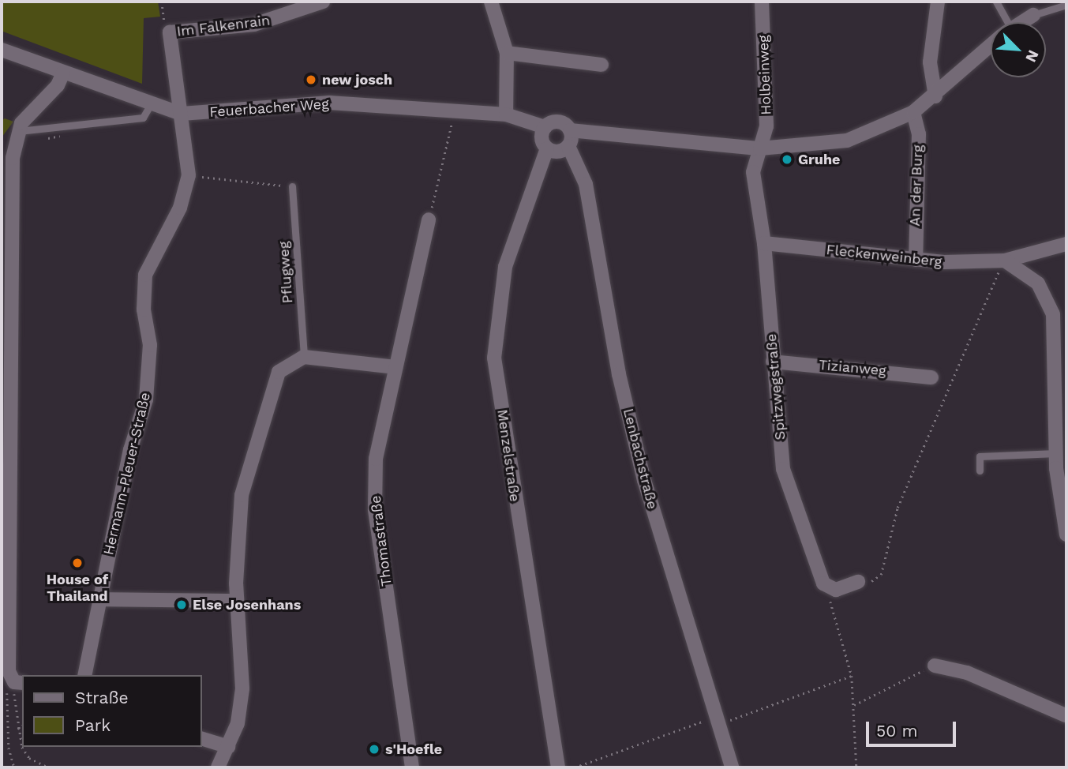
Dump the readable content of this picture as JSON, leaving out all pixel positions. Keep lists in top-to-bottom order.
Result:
{
  "streets": {
    "street": [
      "Im Falkenrain",
      "Holbeinweg",
      "Feuerbacher Weg",
      "An der Burg",
      "Fleckenweinberg",
      "Tizianweg",
      "Spitzwegstraße",
      "Menzelstraße",
      "Lenbachstraße",
      "Hermann-Pleuer-Straße",
      "Thomastraße"
    ],
    "lane": ["Pflugweg"]
  },
  "crossings": [
    ["Im Falkenrain", "Feuerbacher Weg"],
    ["Im Falkenrain", "Hermann-Pleuer-Straße"],
    ["Holbeinweg", "Feuerbacher Weg"],
    ["Holbeinweg", "Spitzwegstraße"],
    ["Feuerbacher Weg", "An der Burg"],
    ["Feuerbacher Weg", "Spitzwegstraße"],
    ["Feuerbacher Weg", "Menzelstraße"],
    ["Feuerbacher Weg", "Lenbachstraße"],
    ["Feuerbacher Weg", "Hermann-Pleuer-Straße"],
    ["An der Burg", "Fleckenweinberg"],
    ["Fleckenweinberg", "Spitzwegstraße"],
    ["Tizianweg", "Spitzwegstraße"],
    ["Menzelstraße", "Lenbachstraße"]
  ],
  "places": [
    "new josch",
    "Gruhe",
    "House of Thailand",
    "Else Josenhans",
    "s'Hoefle"
  ],
  "legend": ["Straße", "Park"],
  "scale_bar": "50 m",
  "north": "bottom right"
}
